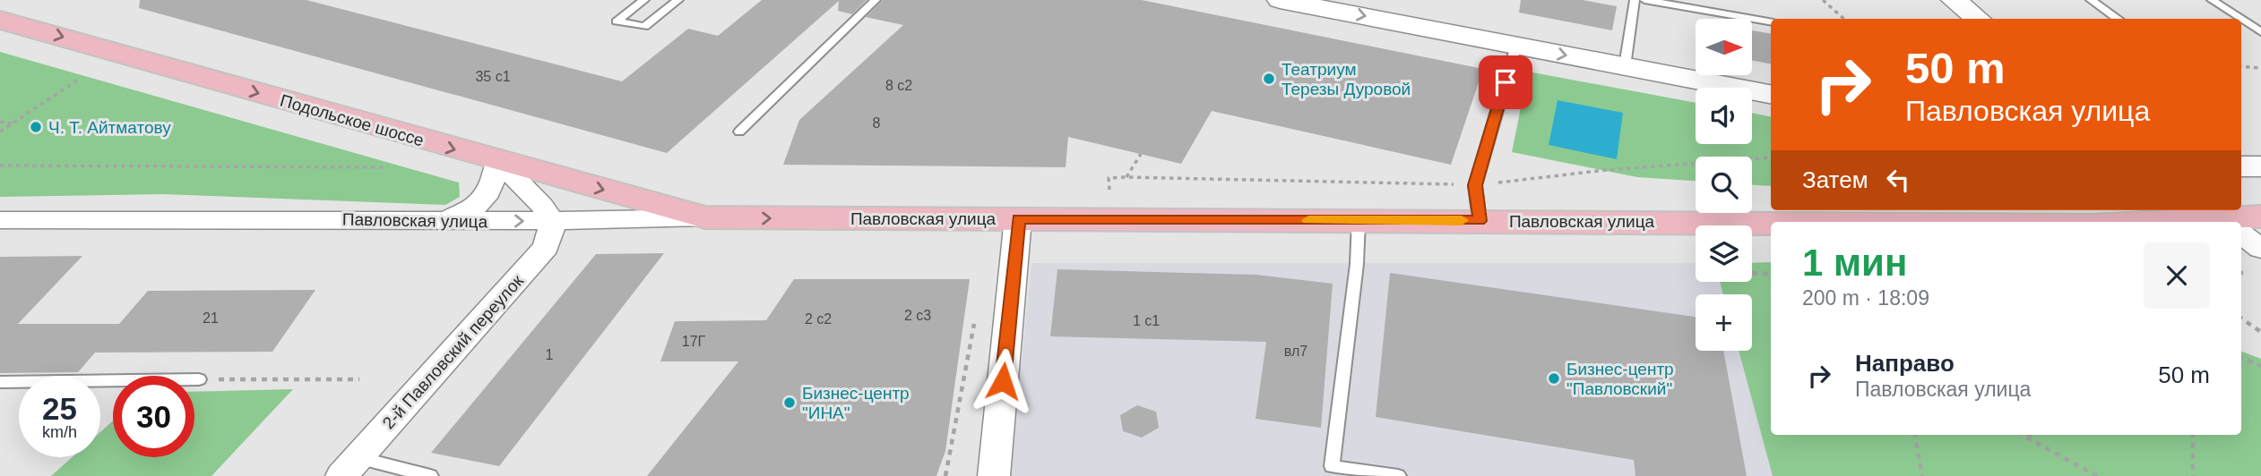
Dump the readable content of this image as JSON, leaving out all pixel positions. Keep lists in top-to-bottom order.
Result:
{
  "streets": {
    "main road": ["Подольское шоссе", "Павловская улица"],
    "street": ["2-й Павловский переулок"]
  },
  "crossings": [
    ["Подольское шоссе", "Павловская улица"],
    ["Павловская улица", "2-й Павловский переулок"]
  ],
  "one_way": ["Подольское шоссе"],
  "places": [
    "Театриум Терезы Дуровой",
    "Ч. Т. Айтматову",
    "Бизнес-центр \"Павловский\"",
    "Бизнес-центр \"ИНА\""
  ],
  "house_numbers": [
    "35 с1",
    "8 с2",
    "8",
    "2 с3",
    "21",
    "2 с2",
    "1 с1",
    "17Г",
    "вл7",
    "1"
  ],
  "north": "right",
  "page": {
    "map_buttons": "+",
    "turn": ["50 m", "Павловская улица"],
    "then": "Затем",
    "heading": ["1 мин", "200 m · 18:09"],
    "list": [
      {
        "name": "Направо",
        "note": "Павловская улица",
        "value": "50 m"
      }
    ],
    "speed": "25 km/h",
    "limit": "30"
  }
}
